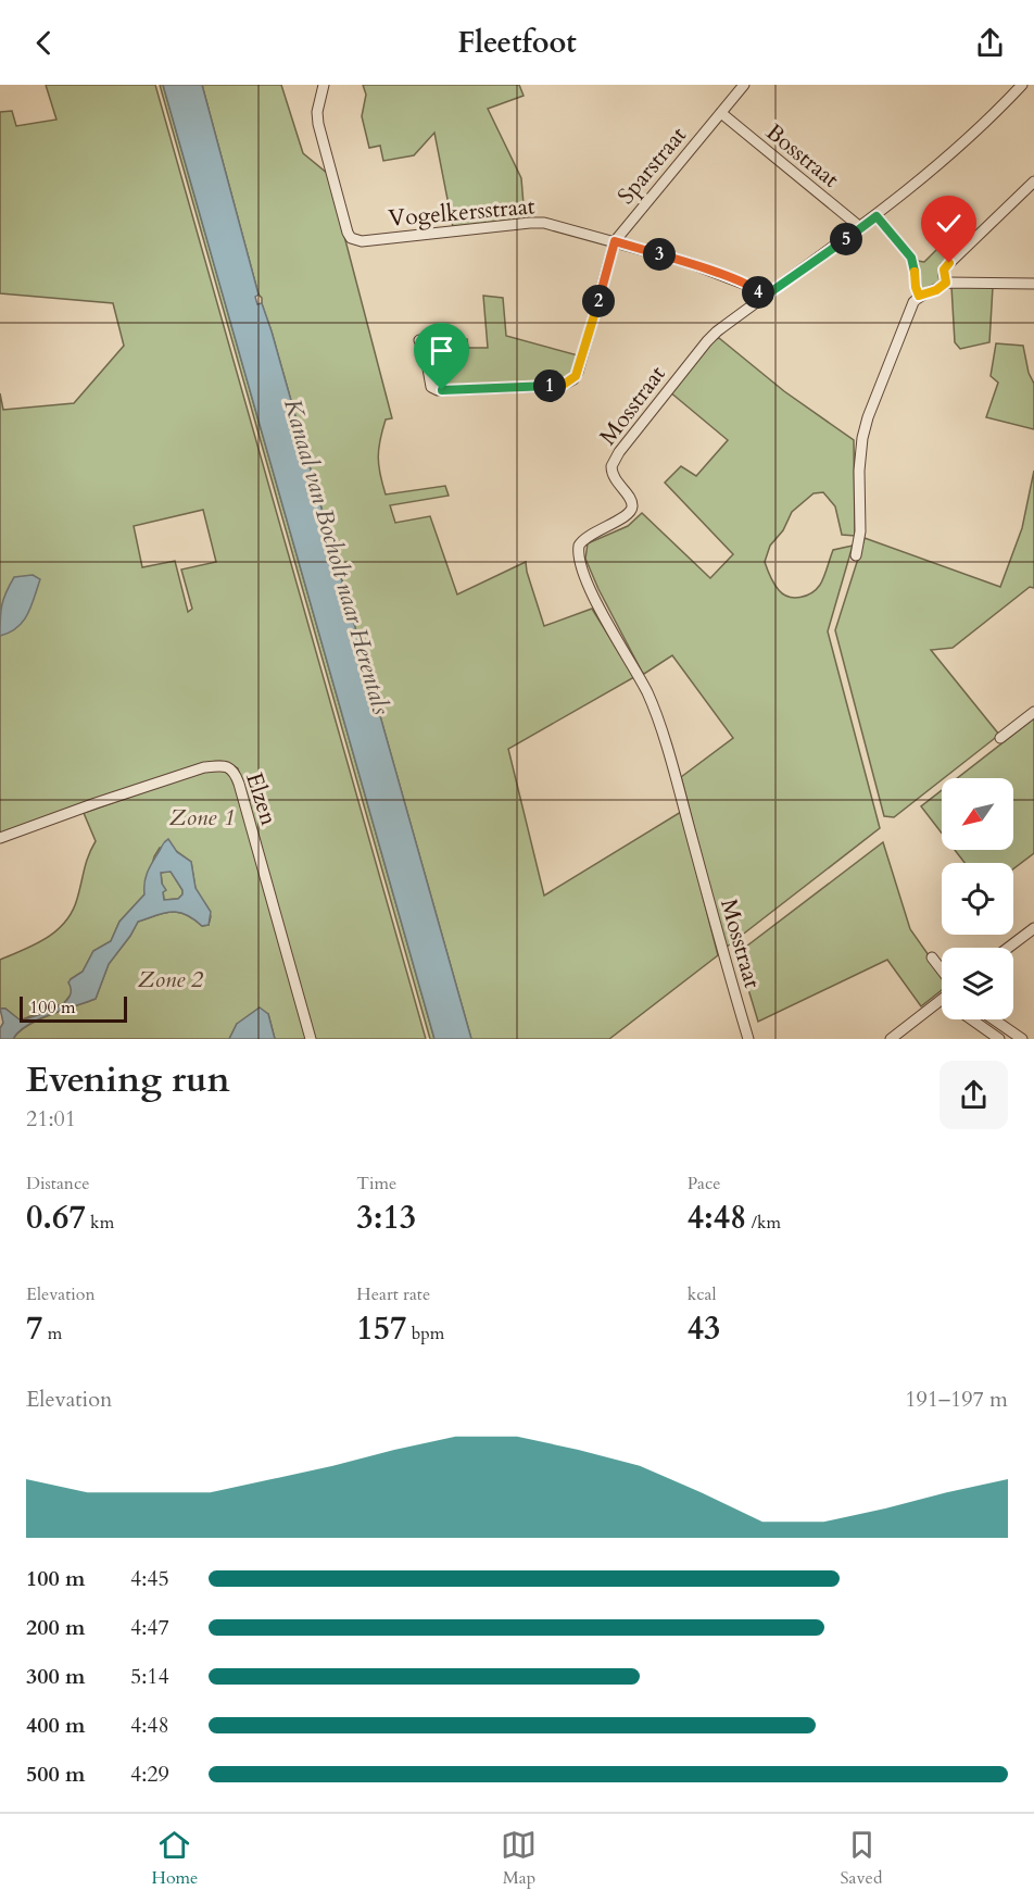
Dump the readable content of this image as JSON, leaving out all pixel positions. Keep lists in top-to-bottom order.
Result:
{
  "streets": {
    "street": [
      "Bosstraat",
      "Sparstraat",
      "Vogelkersstraat",
      "Mosstraat",
      "Elzen"
    ]
  },
  "crossings": [
    ["Bosstraat", "Sparstraat"],
    ["Bosstraat", "Mosstraat"],
    ["Sparstraat", "Vogelkersstraat"],
    ["Vogelkersstraat", "Mosstraat"]
  ],
  "water": ["Kanaal van Bocholt naar Herentals"],
  "parks": ["Zone 1", "Zone 2"],
  "scale_bar": "100 m",
  "north": "bottom left",
  "page": {
    "header": "Fleetfoot",
    "pins": [
      "5",
      "3",
      "4",
      "2",
      "1"
    ],
    "scale": "100 m",
    "heading": ["Evening run", "21:01"],
    "stats": [
      ["Distance", "0.67 km"],
      ["Time", "3:13"],
      ["Pace", "4:48 /km"],
      ["Elevation", "7 m"],
      ["Heart rate", "157 bpm"],
      ["kcal", "43"]
    ],
    "chart": ["Elevation", "191–197 m"],
    "list": [
      {
        "name": "100 m",
        "note": "4:45"
      },
      {
        "name": "200 m",
        "note": "4:47"
      },
      {
        "name": "300 m",
        "note": "5:14"
      },
      {
        "name": "400 m",
        "note": "4:48"
      },
      {
        "name": "500 m",
        "note": "4:29"
      }
    ],
    "tabs": ["Home", "Map", "Saved"]
  }
}
